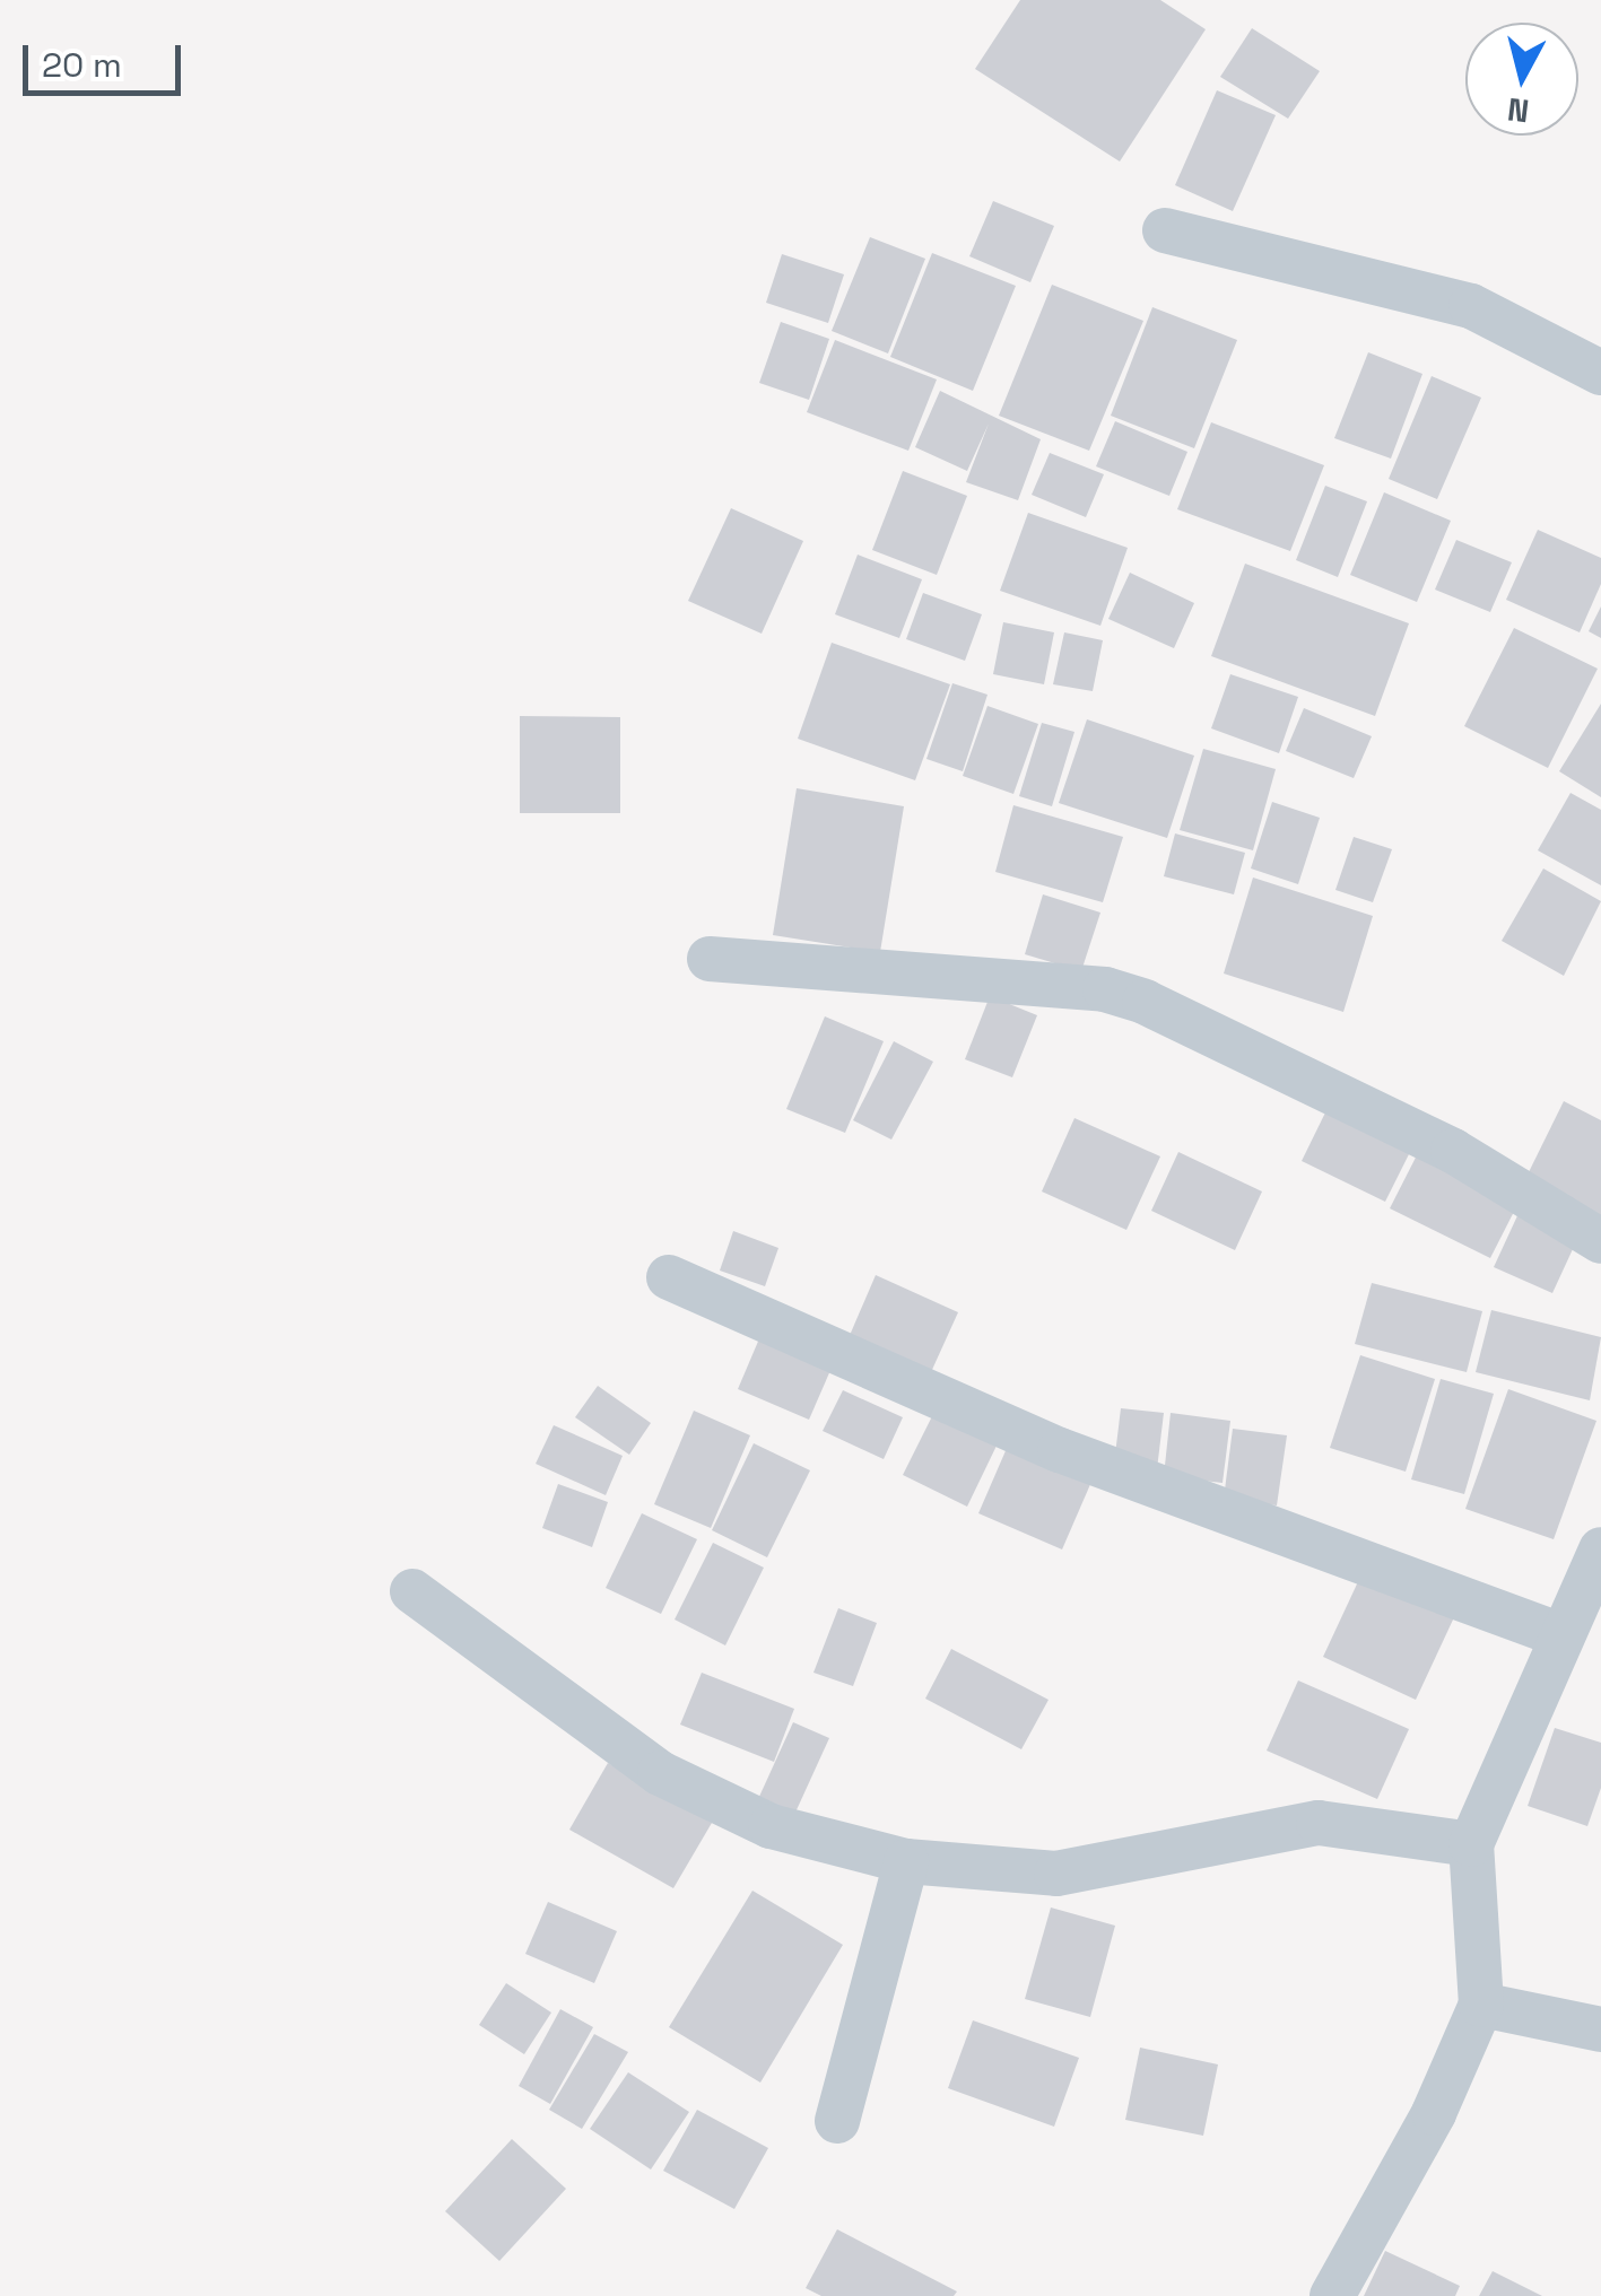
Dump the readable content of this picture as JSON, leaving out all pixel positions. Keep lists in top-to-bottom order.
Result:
{
  "scale_bar": "20 m",
  "north": "bottom"
}
